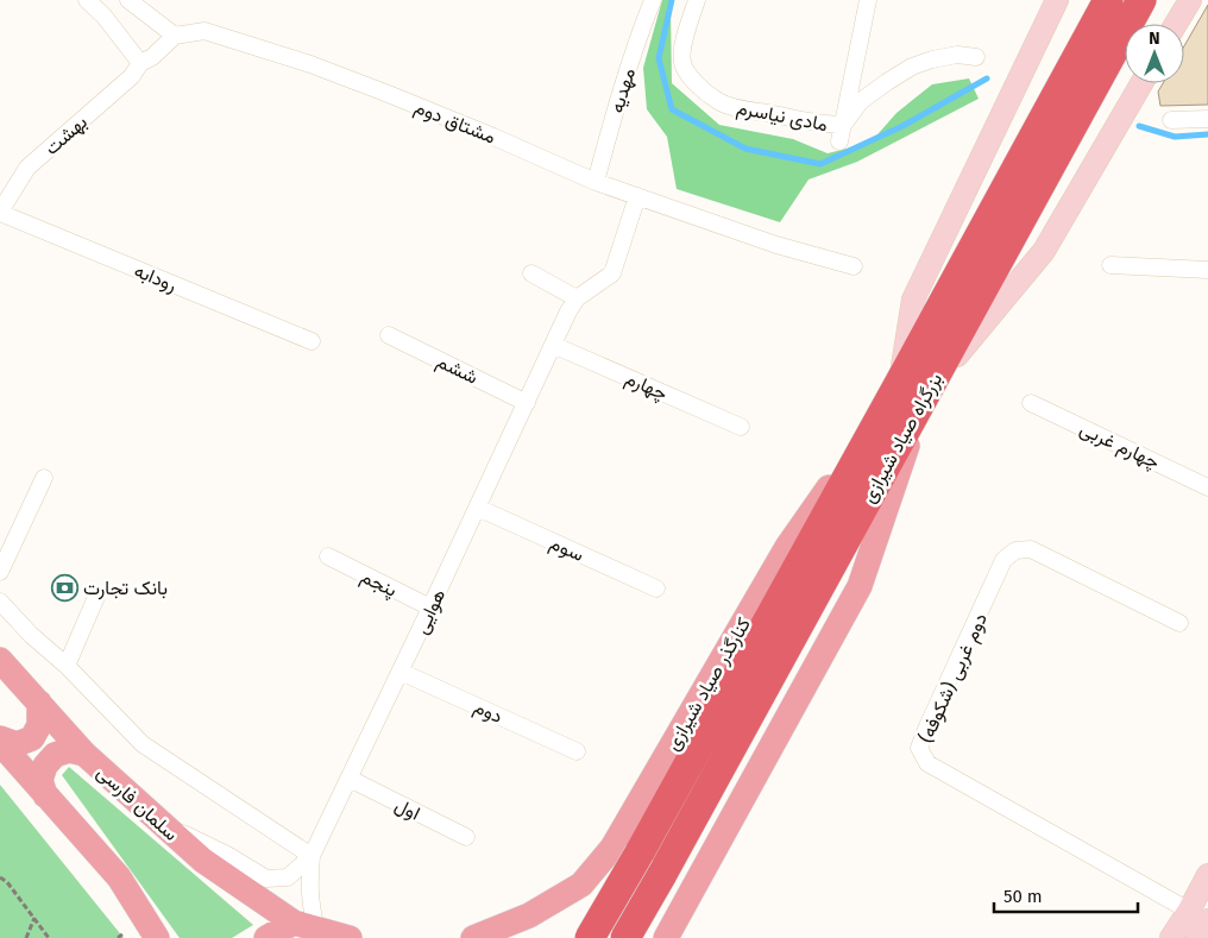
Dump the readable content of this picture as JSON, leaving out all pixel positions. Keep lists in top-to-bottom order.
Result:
{
  "streets": {
    "highway": ["بزرگراه صیاد شیرازی"],
    "main road": ["کنارگذر صیاد شیرازی", "سلمان فارسی"],
    "street": [
      "مهدیه",
      "مادی نیاسرم",
      "مشتاق دوم",
      "بهشت",
      "رودابه",
      "ششم",
      "چهارم",
      "چهارم غربی",
      "سوم",
      "پنجم",
      "هوایی",
      "دوم غربی (شکوفه)",
      "دوم",
      "اول"
    ]
  },
  "crossings": [
    ["مهدیه", "مشتاق دوم"],
    ["مشتاق دوم", "هوایی"],
    ["بهشت", "رودابه"],
    ["ششم", "هوایی"],
    ["چهارم", "هوایی"],
    ["بزرگراه صیاد شیرازی", "کنارگذر صیاد شیرازی"],
    ["سوم", "هوایی"],
    ["پنجم", "هوایی"],
    ["هوایی", "دوم"],
    ["هوایی", "سلمان فارسی"],
    ["هوایی", "اول"]
  ],
  "places": {
    "bank": ["بانک تجارت"]
  },
  "scale_bar": "50 m",
  "north": "top"
}
